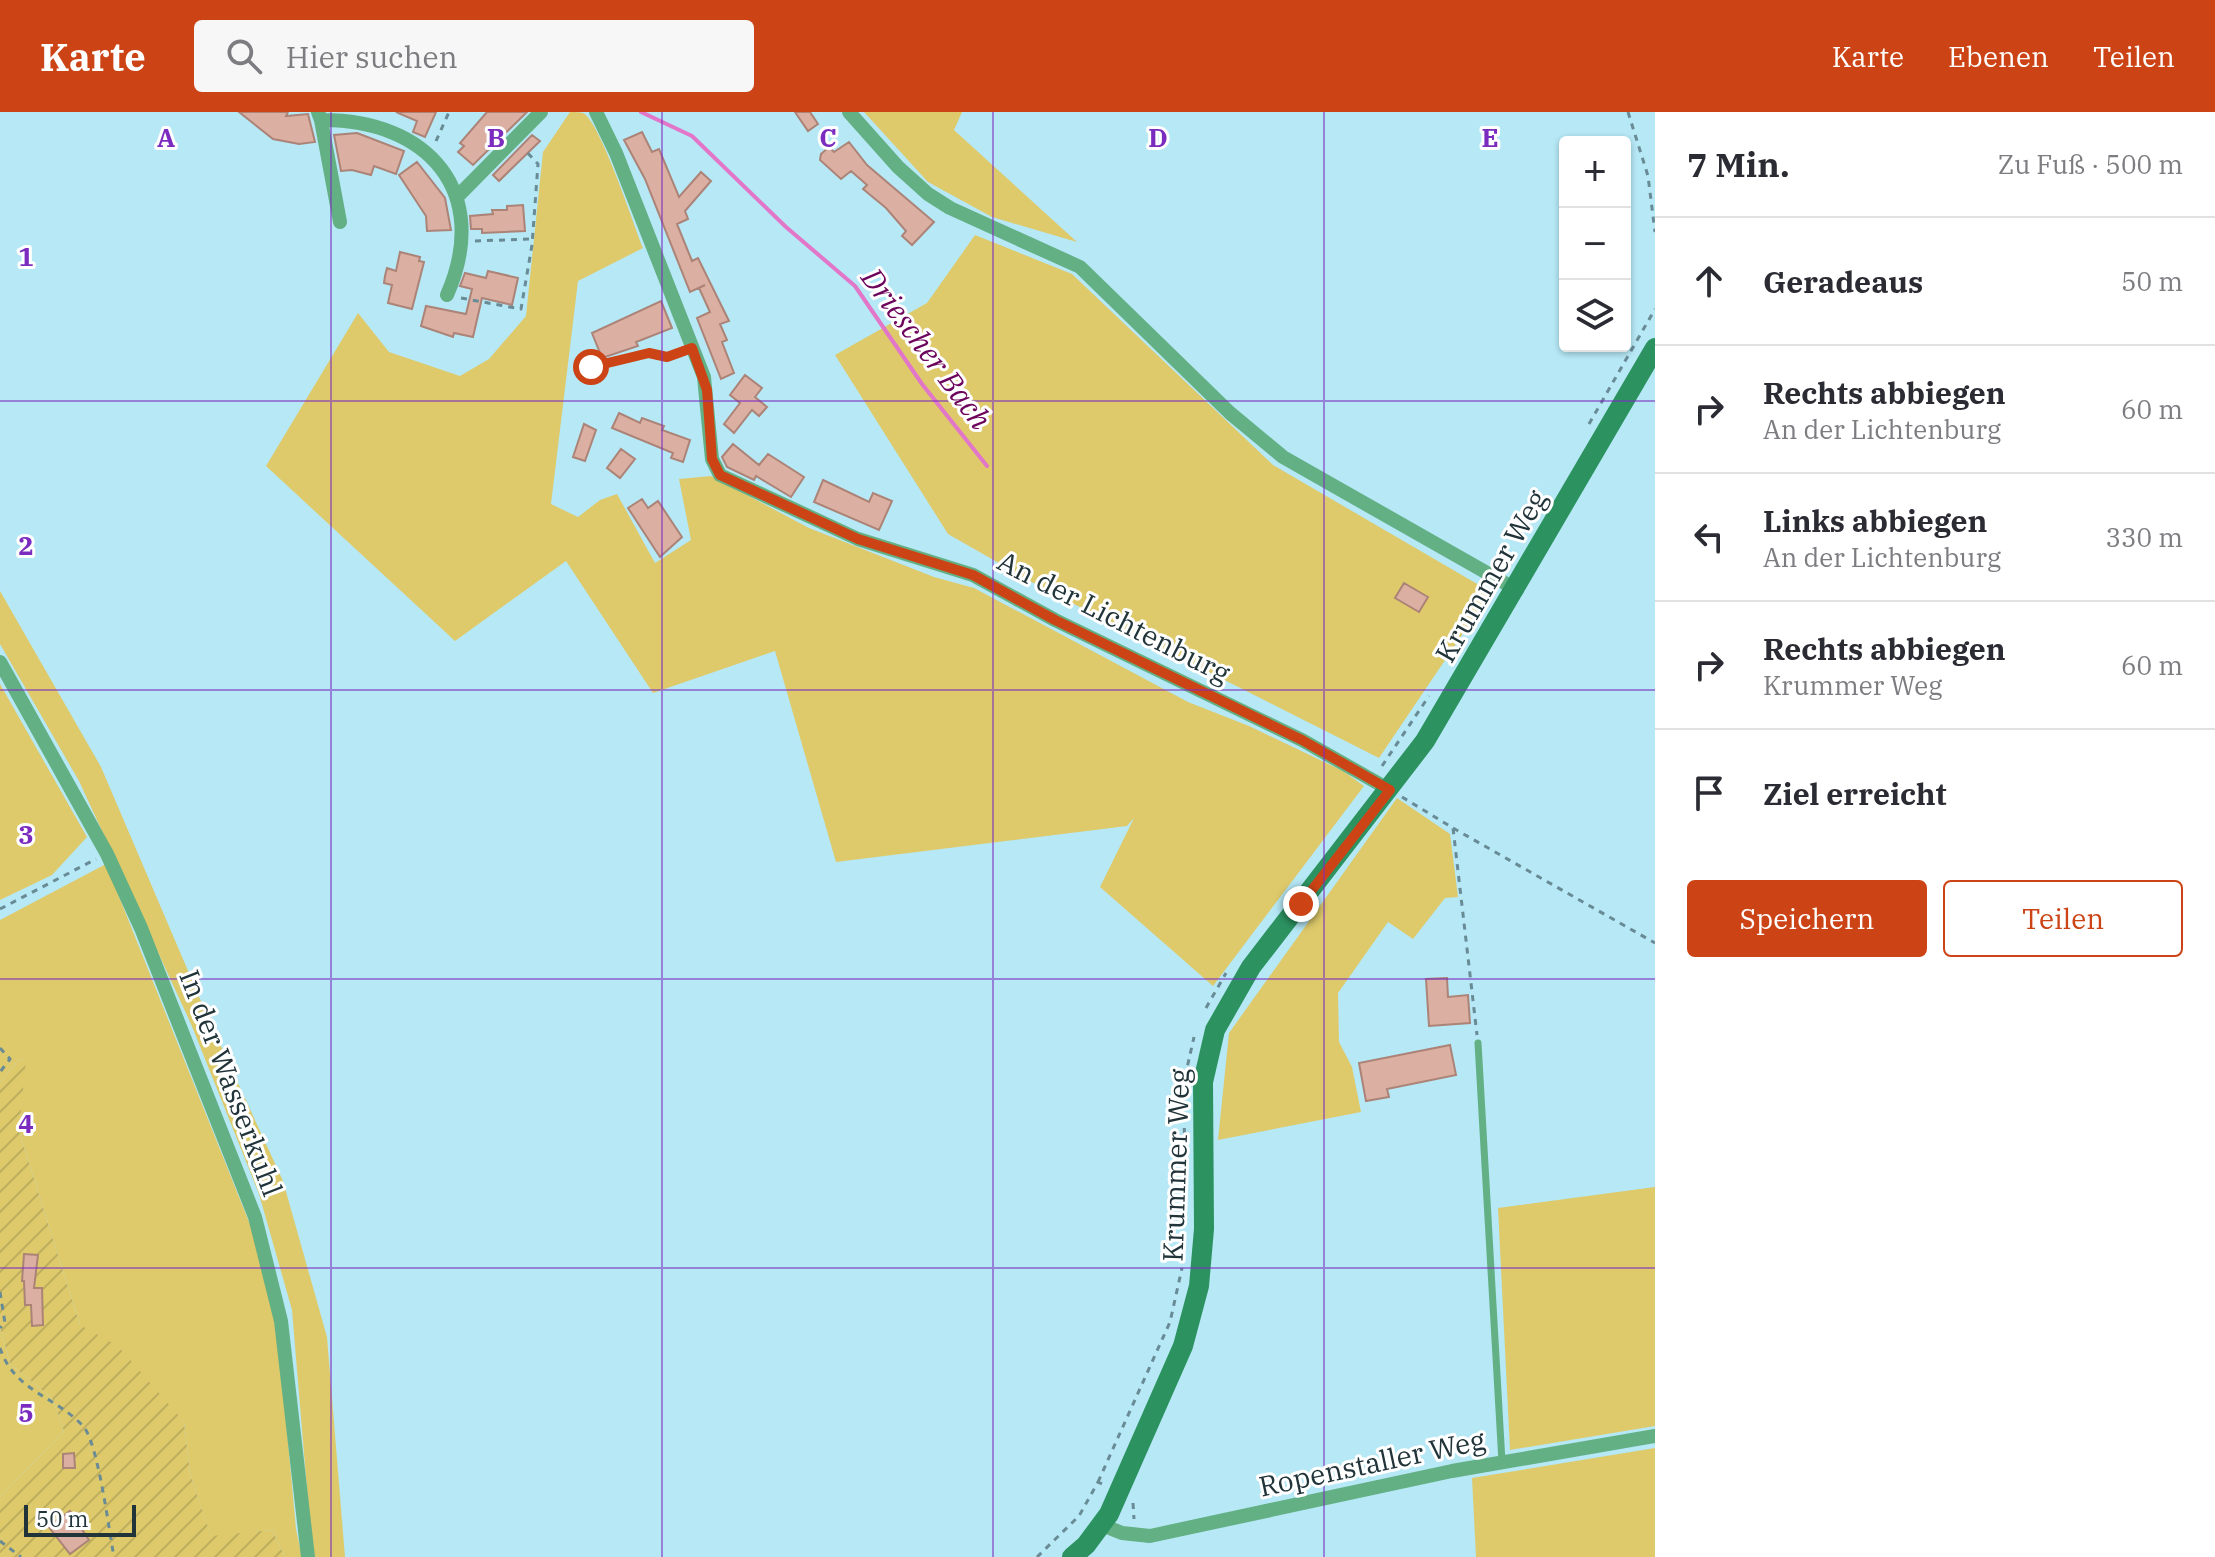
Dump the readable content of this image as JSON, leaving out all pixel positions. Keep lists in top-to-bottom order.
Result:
{
  "streets": {
    "main road": ["Krummer Weg"],
    "street": ["An der Lichtenburg", "In der Wasserkuhl", "Ropenstaller Weg"]
  },
  "crossings": [
    ["Krummer Weg", "An der Lichtenburg"],
    ["Krummer Weg", "Ropenstaller Weg"]
  ],
  "water": ["Driescher Bach"],
  "scale_bar": "50 m",
  "page": {
    "header": "Karte",
    "search": "Hier suchen",
    "nav": ["Karte", "Ebenen", "Teilen"],
    "heading": ["7 Min.", "Zu Fuß · 500 m"],
    "map_buttons": ["+", "−"],
    "list": [
      ["Geradeaus", "50 m"],
      ["Rechts abbiegen", "An der Lichtenburg", "60 m"],
      ["Links abbiegen", "An der Lichtenburg", "330 m"],
      ["Rechts abbiegen", "Krummer Weg", "60 m"],
      "Ziel erreicht"
    ],
    "buttons": ["Speichern", "Teilen"],
    "scale": "50 m"
  },
  "grid": {
    "columns": [
      "A",
      "B",
      "C",
      "D",
      "E"
    ],
    "rows": [
      "1",
      "2",
      "3",
      "4",
      "5"
    ]
  }
}
